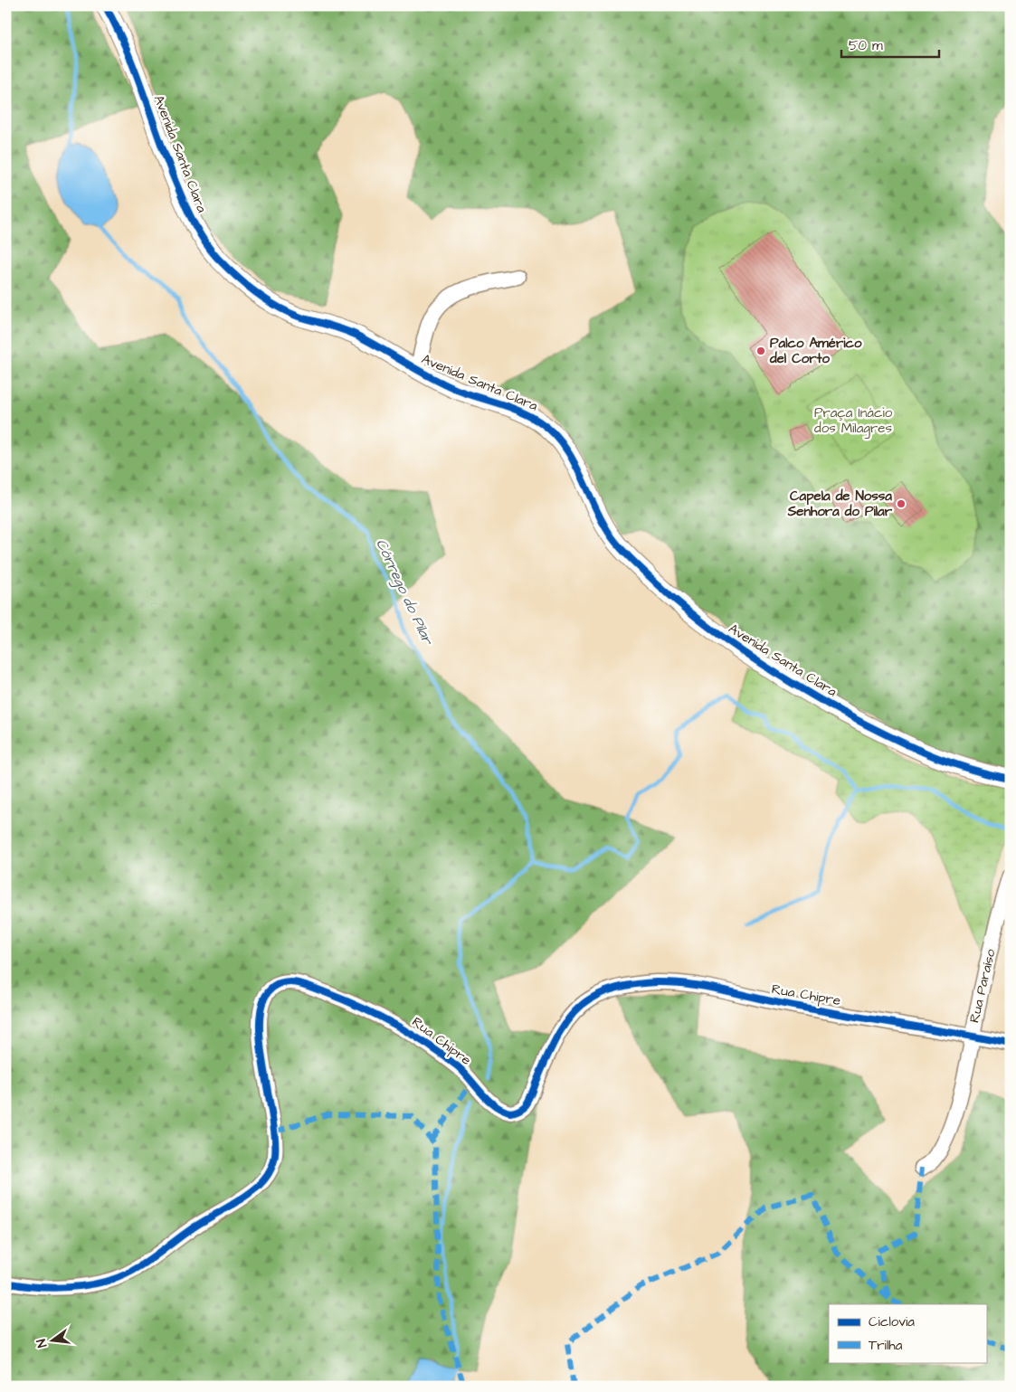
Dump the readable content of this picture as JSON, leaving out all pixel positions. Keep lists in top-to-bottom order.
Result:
{
  "streets": {
    "street": ["Avenida Santa Clara", "Rua Paraíso", "Rua Chipre"]
  },
  "crossings": [
    ["Rua Paraíso", "Rua Chipre"]
  ],
  "water": ["Córrego do Pilar"],
  "parks": ["Praça Inácio dos Milagres"],
  "places": ["Palco Américo del Corto", "Capela de Nossa Senhora do Pilar"],
  "legend": ["Ciclovia", "Trilha"],
  "scale_bar": "50 m",
  "north": "left"
}
